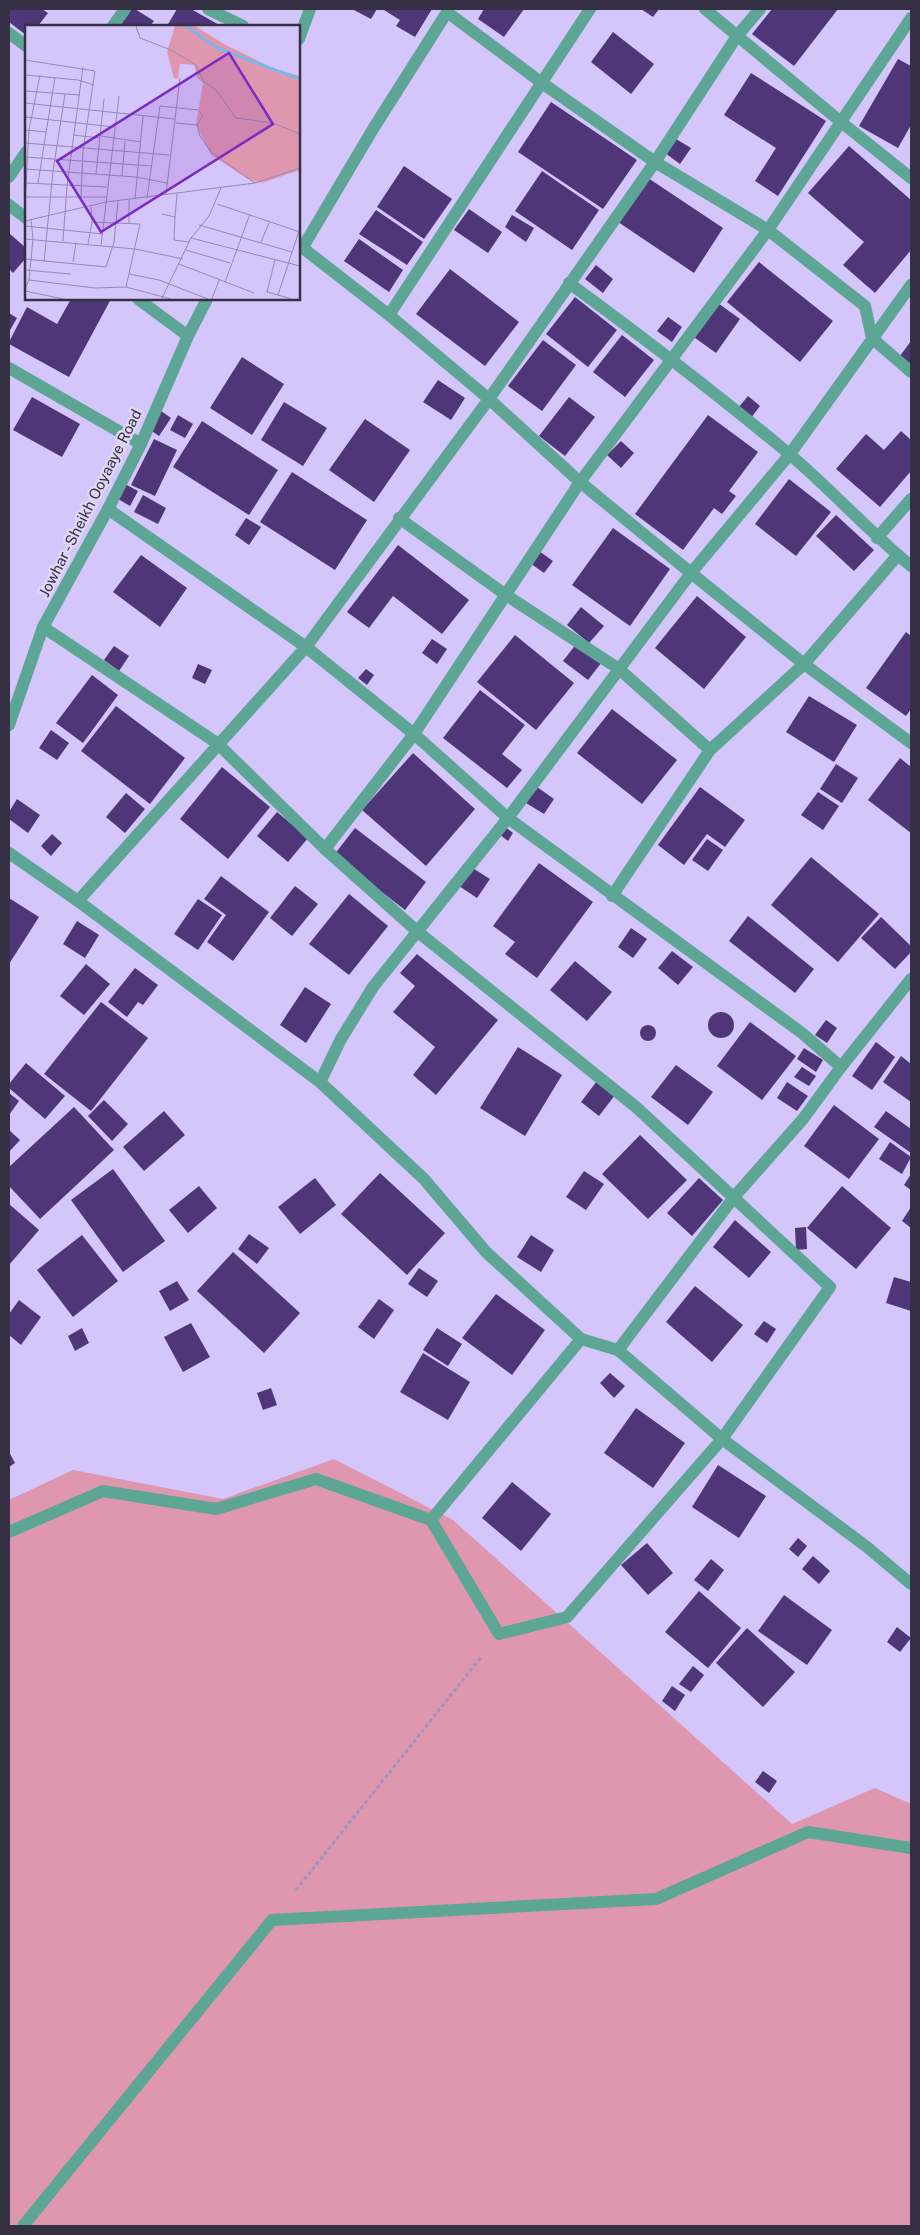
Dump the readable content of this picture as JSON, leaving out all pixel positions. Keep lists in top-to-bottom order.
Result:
{
  "streets": {
    "street": ["Jowhar - Sheikh Ooyaaye Road"]
  }
}
